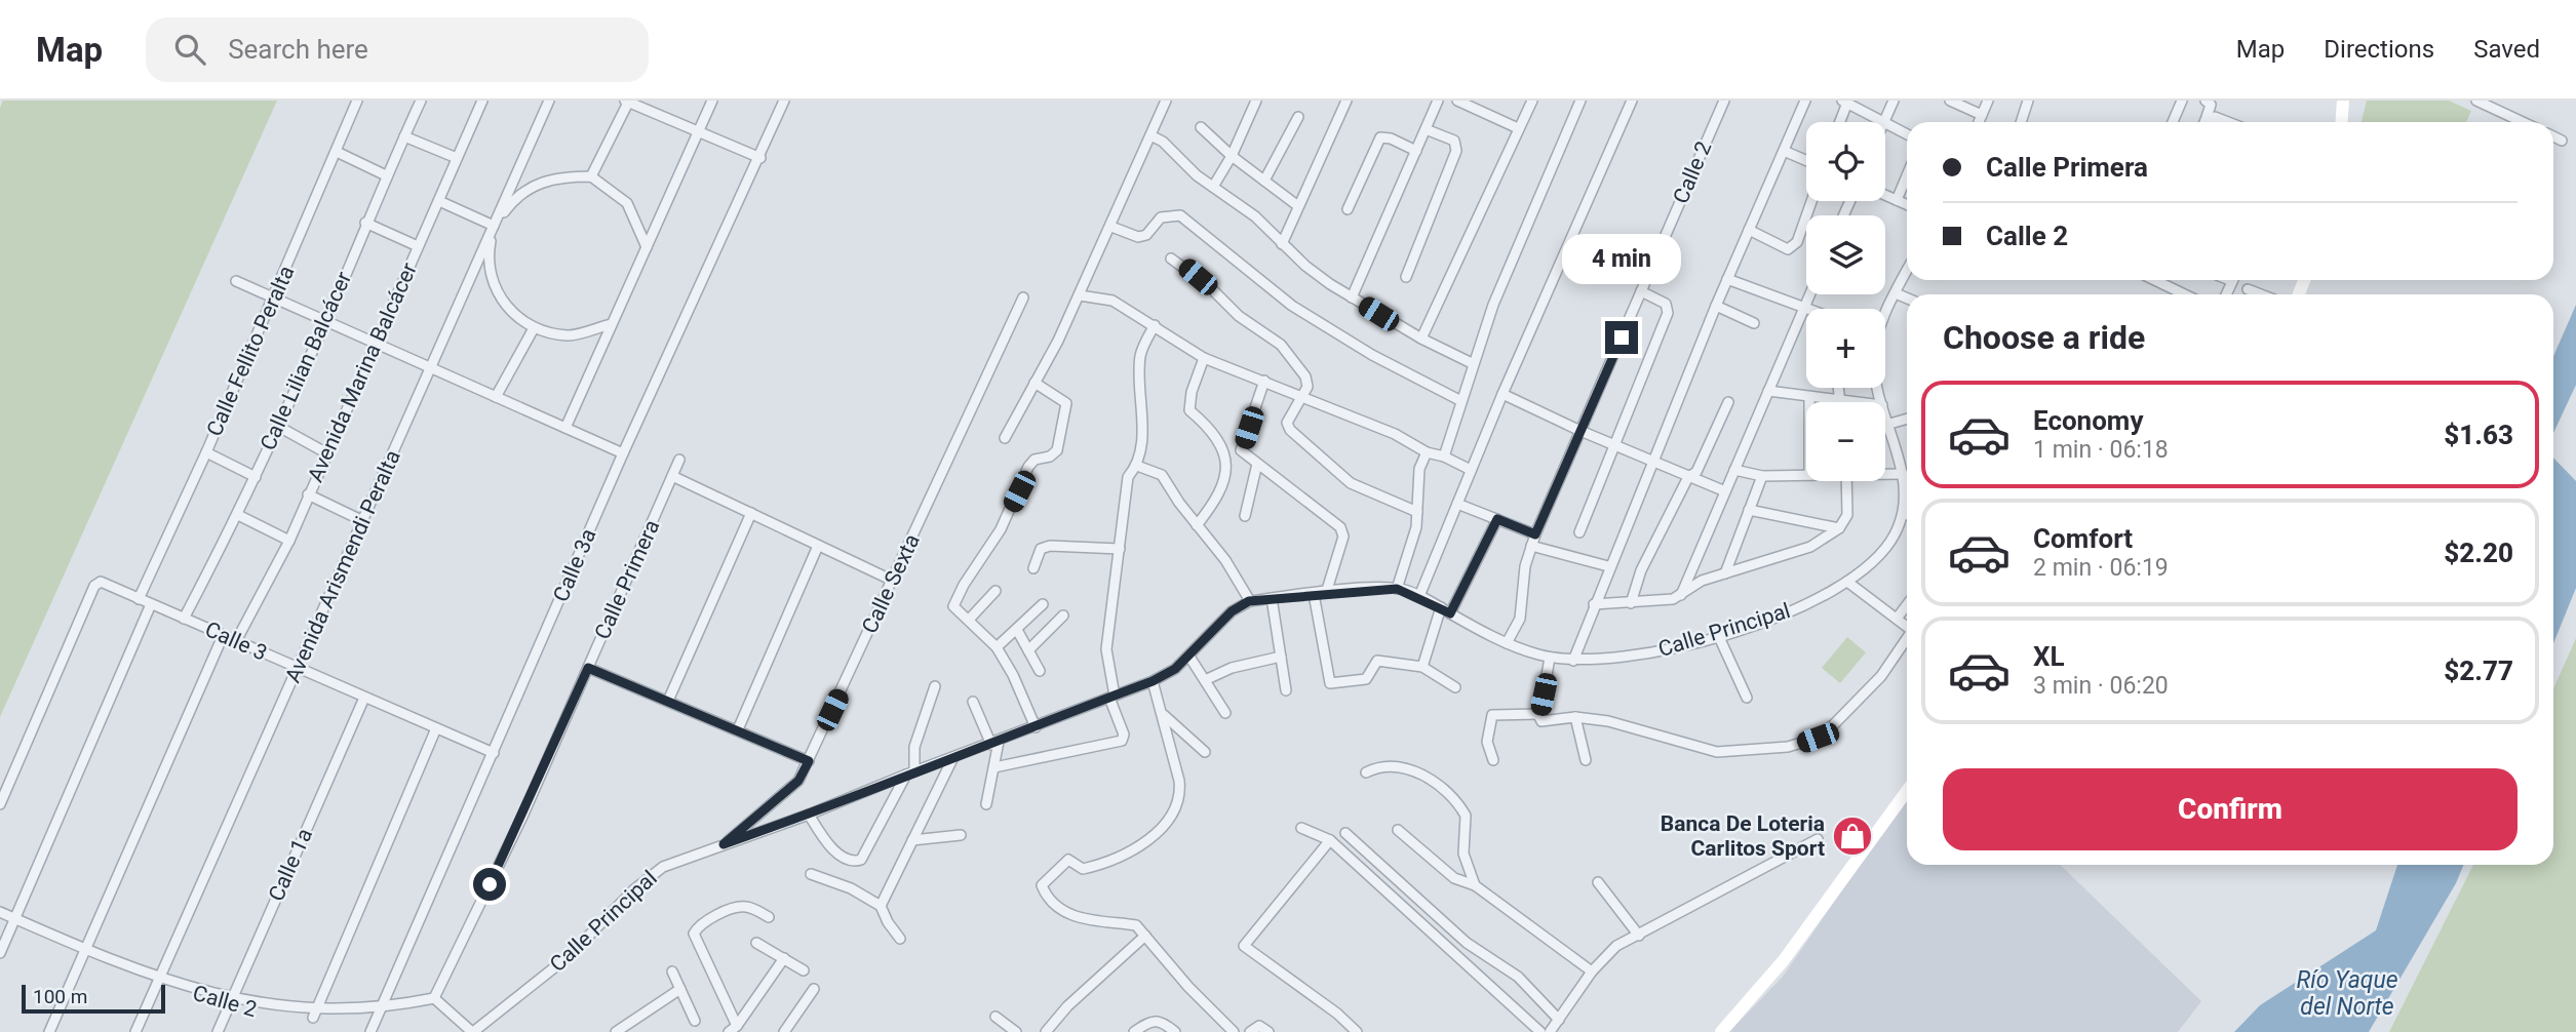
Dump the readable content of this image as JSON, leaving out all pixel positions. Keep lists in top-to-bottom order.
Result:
{
  "streets": {
    "street": [
      "Calle 2",
      "Calle Fellito Peralta",
      "Calle Lilian Balcácer",
      "Avenida Marina Balcácer",
      "Calle 3a",
      "Avenida Arismendi Peralta",
      "Calle Primera",
      "Calle Sexta",
      "Calle Principal",
      "Calle 3",
      "Calle 1a"
    ]
  },
  "crossings": [
    ["Calle 2", "Calle 3a"],
    ["Calle 2", "Avenida Arismendi Peralta"],
    ["Calle 2", "Calle Principal"],
    ["Calle 2", "Calle 1a"],
    ["Calle Fellito Peralta", "Calle 3"],
    ["Calle Lilian Balcácer", "Calle 3"],
    ["Avenida Marina Balcácer", "Calle 3"],
    ["Calle 3a", "Calle 3"],
    ["Avenida Arismendi Peralta", "Calle 3"],
    ["Calle Primera", "Calle Principal"],
    ["Calle Sexta", "Calle Principal"],
    ["Calle 3", "Calle 1a"]
  ],
  "water": ["Río Yaque del Norte"],
  "places": {
    "shop": ["Banca De Loteria Carlitos Sport"]
  },
  "scale_bar": "100 m",
  "page": {
    "header": "Map",
    "search": "Search here",
    "nav": ["Map", "Directions", "Saved"],
    "map_buttons": ["+", "−"],
    "banner": ["Calle Primera", "Calle 2"],
    "bubble": "4 min",
    "heading": "Choose a ride",
    "list": [
      {
        "name": "Economy",
        "note": "1 min · 06:18",
        "value": "$1.63"
      },
      {
        "name": "Comfort",
        "note": "2 min · 06:19",
        "value": "$2.20"
      },
      {
        "name": "XL",
        "note": "3 min · 06:20",
        "value": "$2.77"
      }
    ],
    "buttons": "Confirm",
    "scale": "100 m"
  }
}
